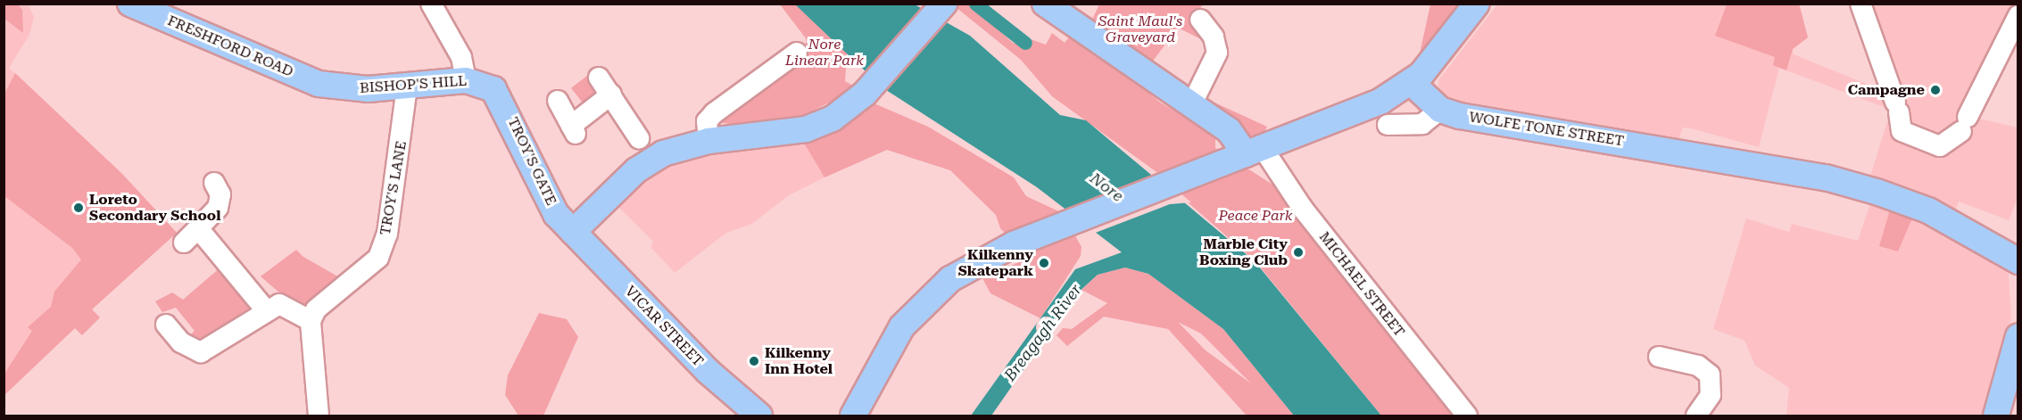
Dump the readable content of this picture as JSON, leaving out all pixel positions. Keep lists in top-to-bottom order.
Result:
{
  "streets": {
    "main road": [
      "FRESHFORD ROAD",
      "BISHOP'S HILL",
      "WOLFE TONE STREET",
      "TROY'S GATE",
      "VICAR STREET"
    ],
    "street": ["TROY'S LANE", "MICHAEL STREET"]
  },
  "crossings": [
    ["FRESHFORD ROAD", "BISHOP'S HILL"],
    ["BISHOP'S HILL", "TROY'S GATE"],
    ["BISHOP'S HILL", "TROY'S LANE"],
    ["TROY'S GATE", "VICAR STREET"]
  ],
  "water": ["Nore", "Breagagh River"],
  "parks": ["Saint Maul's Graveyard", "Nore Linear Park", "Peace Park"],
  "places": [
    "Campagne",
    "Loreto Secondary School",
    "Marble City Boxing Club",
    "Kilkenny Skatepark",
    "Kilkenny Inn Hotel"
  ]
}
